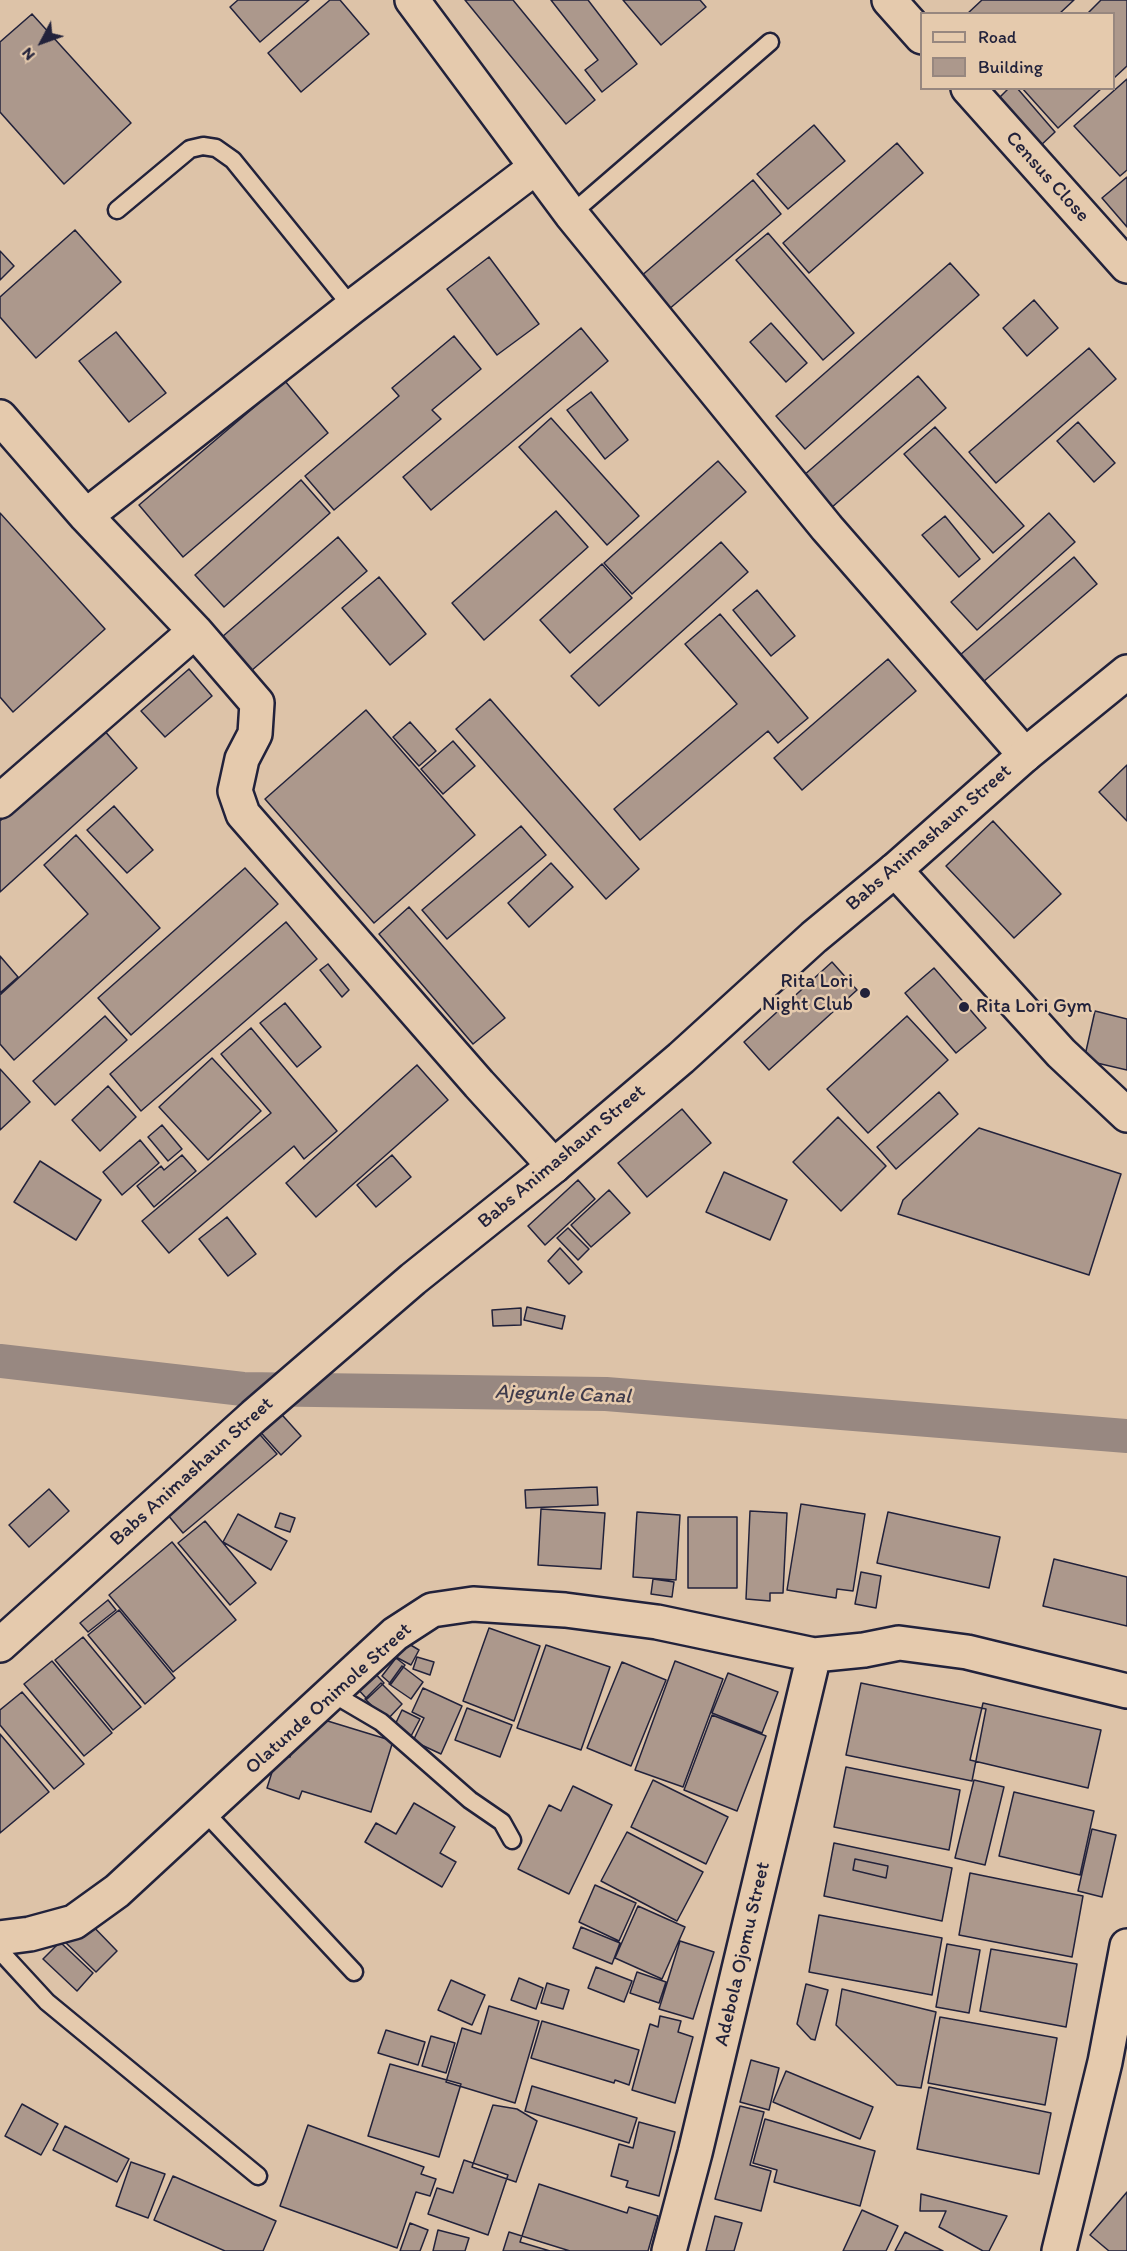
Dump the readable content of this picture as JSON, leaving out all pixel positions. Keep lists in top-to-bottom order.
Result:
{
  "streets": {
    "street": [
      "Census Close",
      "Babs Animashaun Street",
      "Olatunde Onimole Street",
      "Adebola Ojomu Street"
    ]
  },
  "crossings": [
    ["Olatunde Onimole Street", "Adebola Ojomu Street"]
  ],
  "water": ["Ajegunle Canal"],
  "places": ["Rita Lori Night Club", "Rita Lori Gym"],
  "legend": ["Road", "Building"],
  "north": "bottom left"
}
